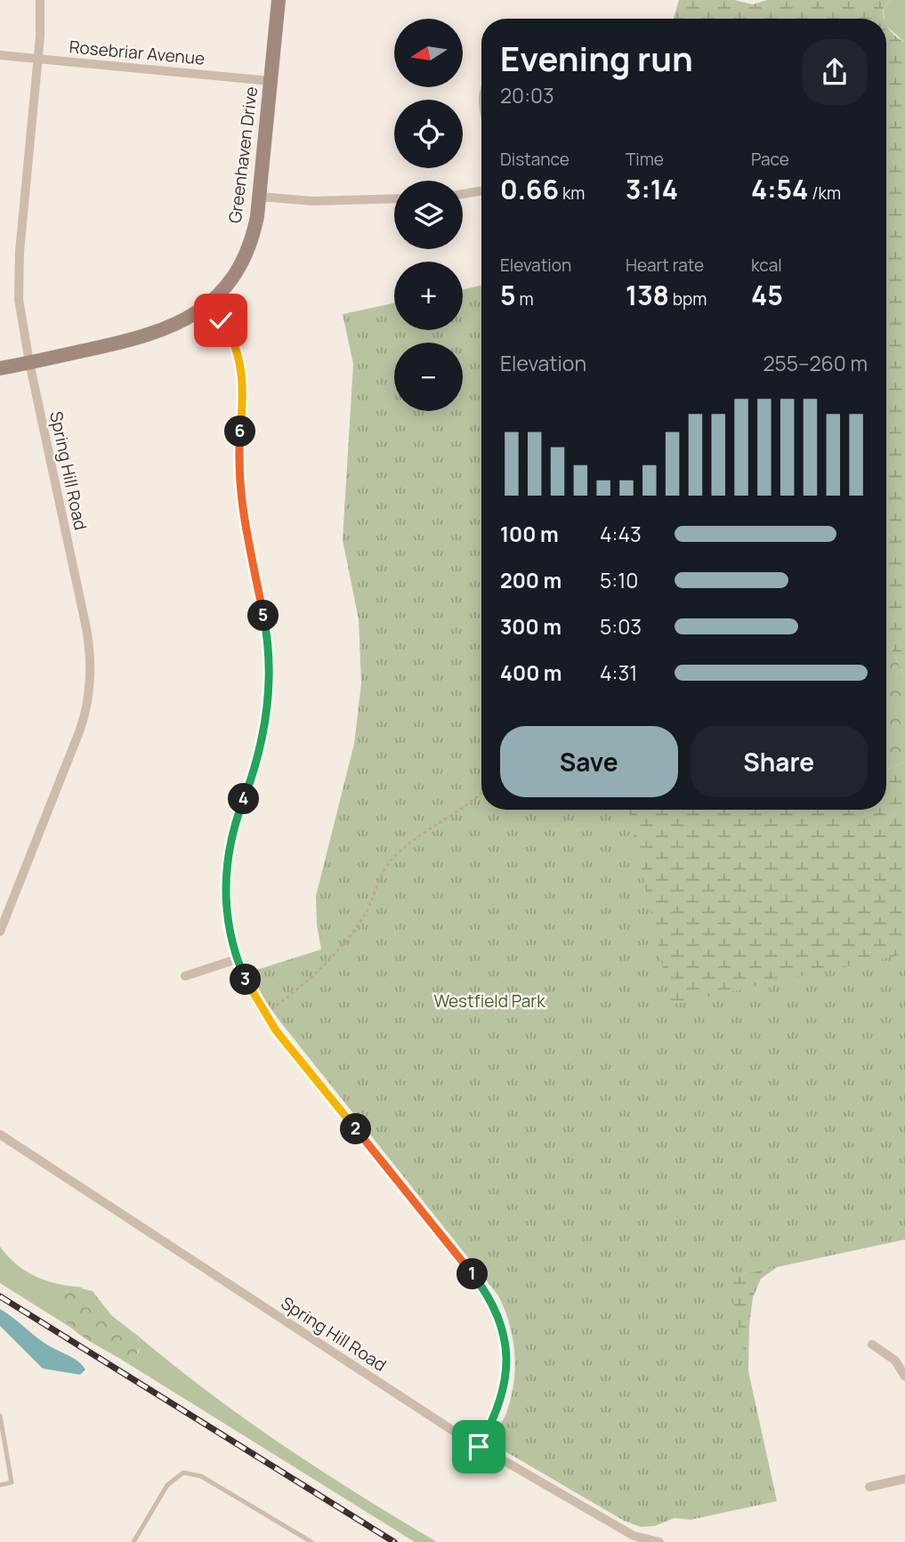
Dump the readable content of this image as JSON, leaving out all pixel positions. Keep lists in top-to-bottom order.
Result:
{
  "streets": {
    "street": ["Rosebriar Avenue", "Greenhaven Drive", "Spring Hill Road"]
  },
  "crossings": [
    ["Rosebriar Avenue", "Greenhaven Drive"],
    ["Rosebriar Avenue", "Spring Hill Road"],
    ["Greenhaven Drive", "Spring Hill Road"]
  ],
  "parks": ["Westfield Park"],
  "north": "left",
  "page": {
    "map_buttons": ["+", "−"],
    "heading": ["Evening run", "20:03"],
    "stats": [
      ["Distance", "0.66 km"],
      ["Time", "3:14"],
      ["Pace", "4:54 /km"],
      ["Elevation", "5 m"],
      ["Heart rate", "138 bpm"],
      ["kcal", "45"]
    ],
    "chart": ["Elevation", "255–260 m"],
    "pins": [
      "6",
      "5",
      "4",
      "3",
      "2",
      "1"
    ],
    "list": [
      {
        "name": "100 m",
        "note": "4:43"
      },
      {
        "name": "200 m",
        "note": "5:10"
      },
      {
        "name": "300 m",
        "note": "5:03"
      },
      {
        "name": "400 m",
        "note": "4:31"
      }
    ],
    "buttons": ["Save", "Share"]
  }
}
